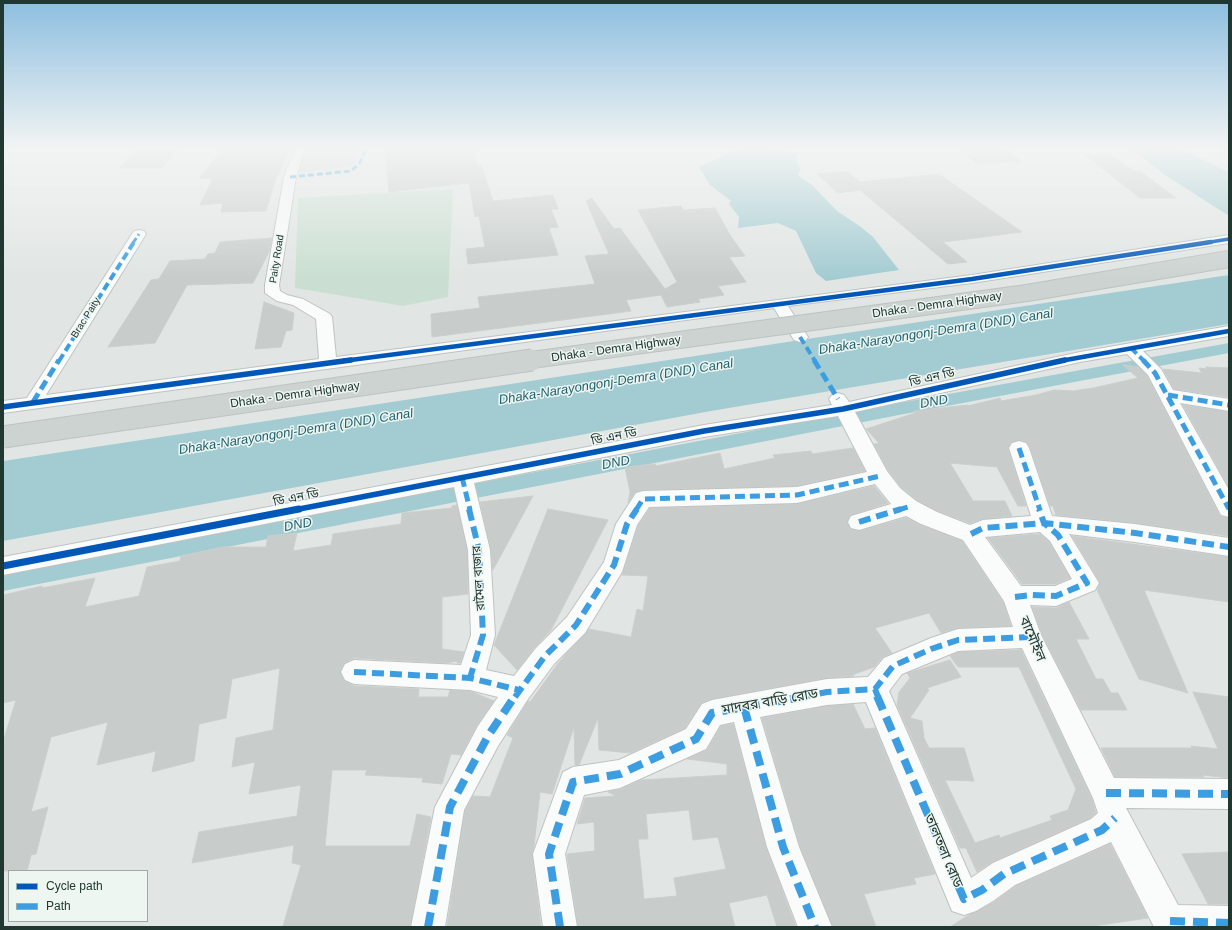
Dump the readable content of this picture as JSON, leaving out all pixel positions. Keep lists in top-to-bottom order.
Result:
{
  "streets": {
    "main road": ["Dhaka - Demra Highway"],
    "street": [
      "Paity Road",
      "Brac Paity",
      "ডি এন ডি",
      "বামৈল বাজার",
      "বামৌইল",
      "মাদবর বাড়ি রোড",
      "তালতলা রোড"
    ]
  },
  "crossings": [
    ["ডি এন ডি", "বামৈল বাজার"],
    ["বামৌইল", "তালতলা রোড"],
    ["মাদবর বাড়ি রোড", "তালতলা রোড"]
  ],
  "water": ["Dhaka-Narayongonj-Demra (DND) Canal", "DND"],
  "legend": ["Cycle path", "Path"]
}
